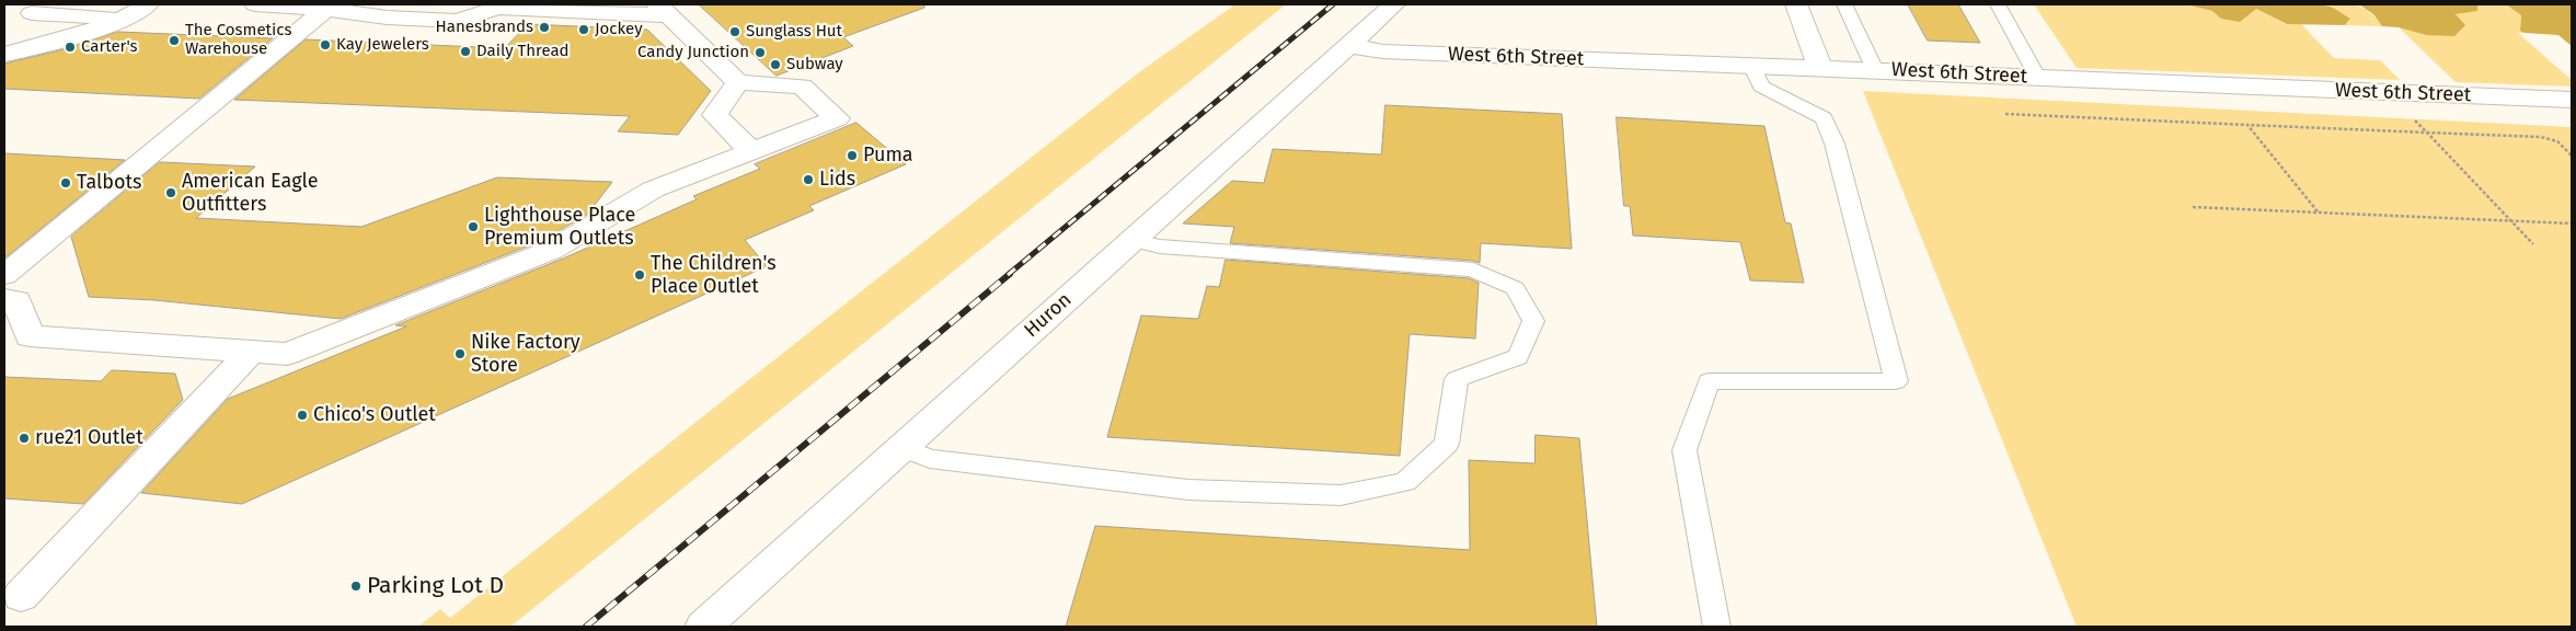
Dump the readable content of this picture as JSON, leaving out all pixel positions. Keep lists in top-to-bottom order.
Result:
{
  "streets": {
    "street": ["West 6th Street", "Huron"]
  },
  "crossings": [
    ["West 6th Street", "Huron"]
  ],
  "places": [
    "Hanesbrands",
    "Jockey",
    "Sunglass Hut",
    "The Cosmetics Warehouse",
    "Kay Jewelers",
    "Carter's",
    "Daily Thread",
    "Candy Junction",
    "Subway",
    "Puma",
    "Lids",
    "Talbots",
    "American Eagle Outfitters",
    "Lighthouse Place Premium Outlets",
    "The Children's Place Outlet",
    "Nike Factory Store",
    "Chico's Outlet",
    "rue21 Outlet",
    "Parking Lot D"
  ]
}
